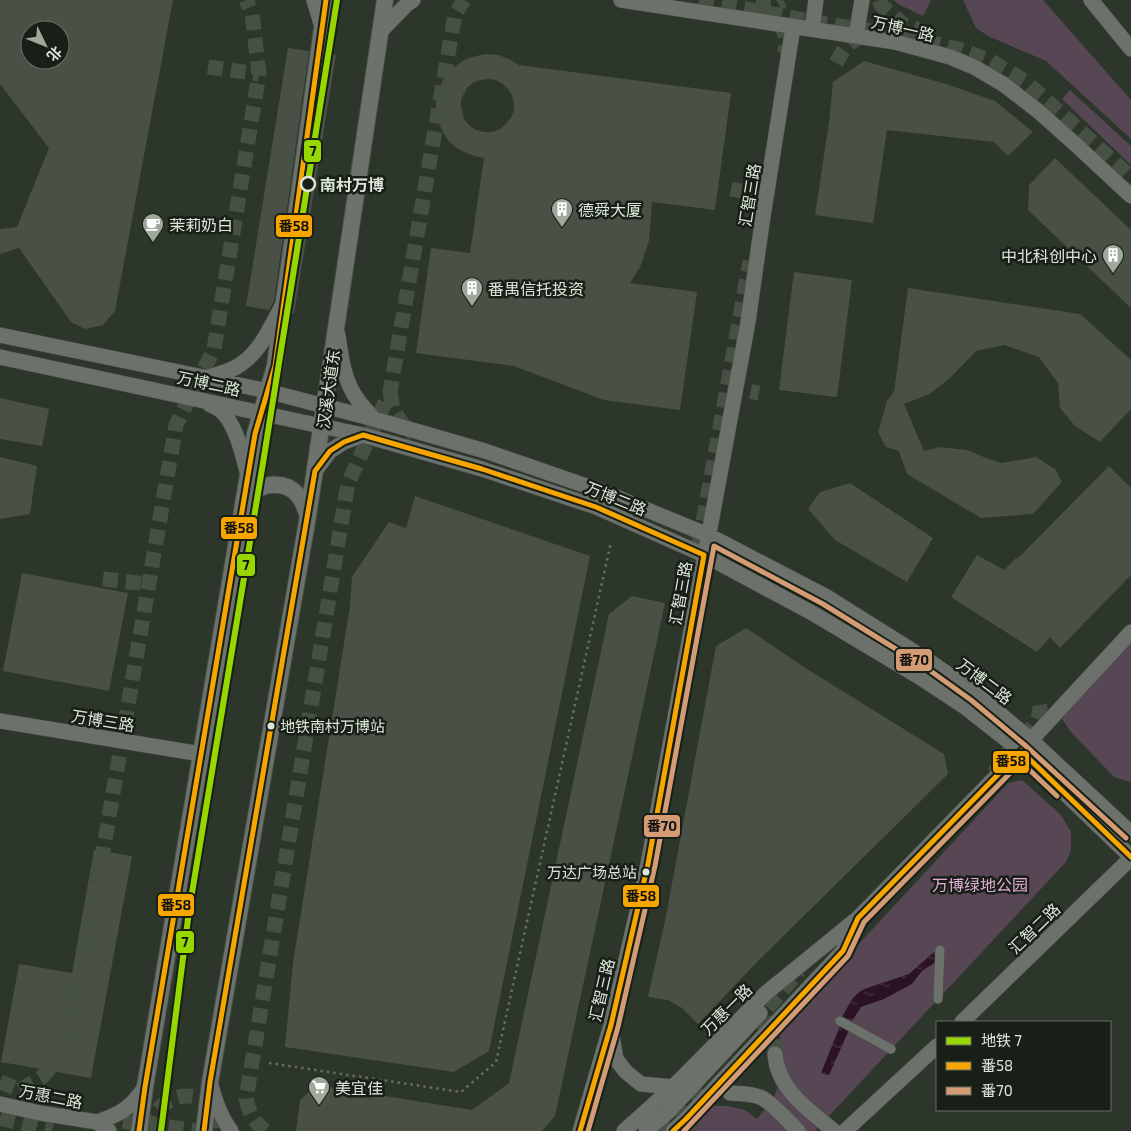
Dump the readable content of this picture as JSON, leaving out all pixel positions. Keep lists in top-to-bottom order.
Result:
{
  "streets": {
    "main road": ["汉溪大道东"],
    "street": [
      "万博一路",
      "汇智三路",
      "万博二路",
      "万博三路",
      "汇智二路",
      "万惠一路",
      "万惠二路"
    ]
  },
  "crossings": [
    ["万博一路", "汇智三路"],
    ["汇智三路", "万博二路"],
    ["万博二路", "汉溪大道东"],
    ["万博二路", "汇智二路"],
    ["万博二路", "万惠一路"]
  ],
  "parks": ["万博绿地公园"],
  "places": {
    "other": ["南村万博", "地铁南村万博站", "万达广场总站"],
    "building": ["德舜大厦", "中北科创中心", "番禺信托投资"],
    "cafe": ["茉莉奶白"],
    "supermarket": ["美宜佳"]
  },
  "lines": ["metro line 7", "transit line 番58", "transit line 番70"],
  "legend": ["地铁 7", "番58", "番70"],
  "north": "bottom right"
}
